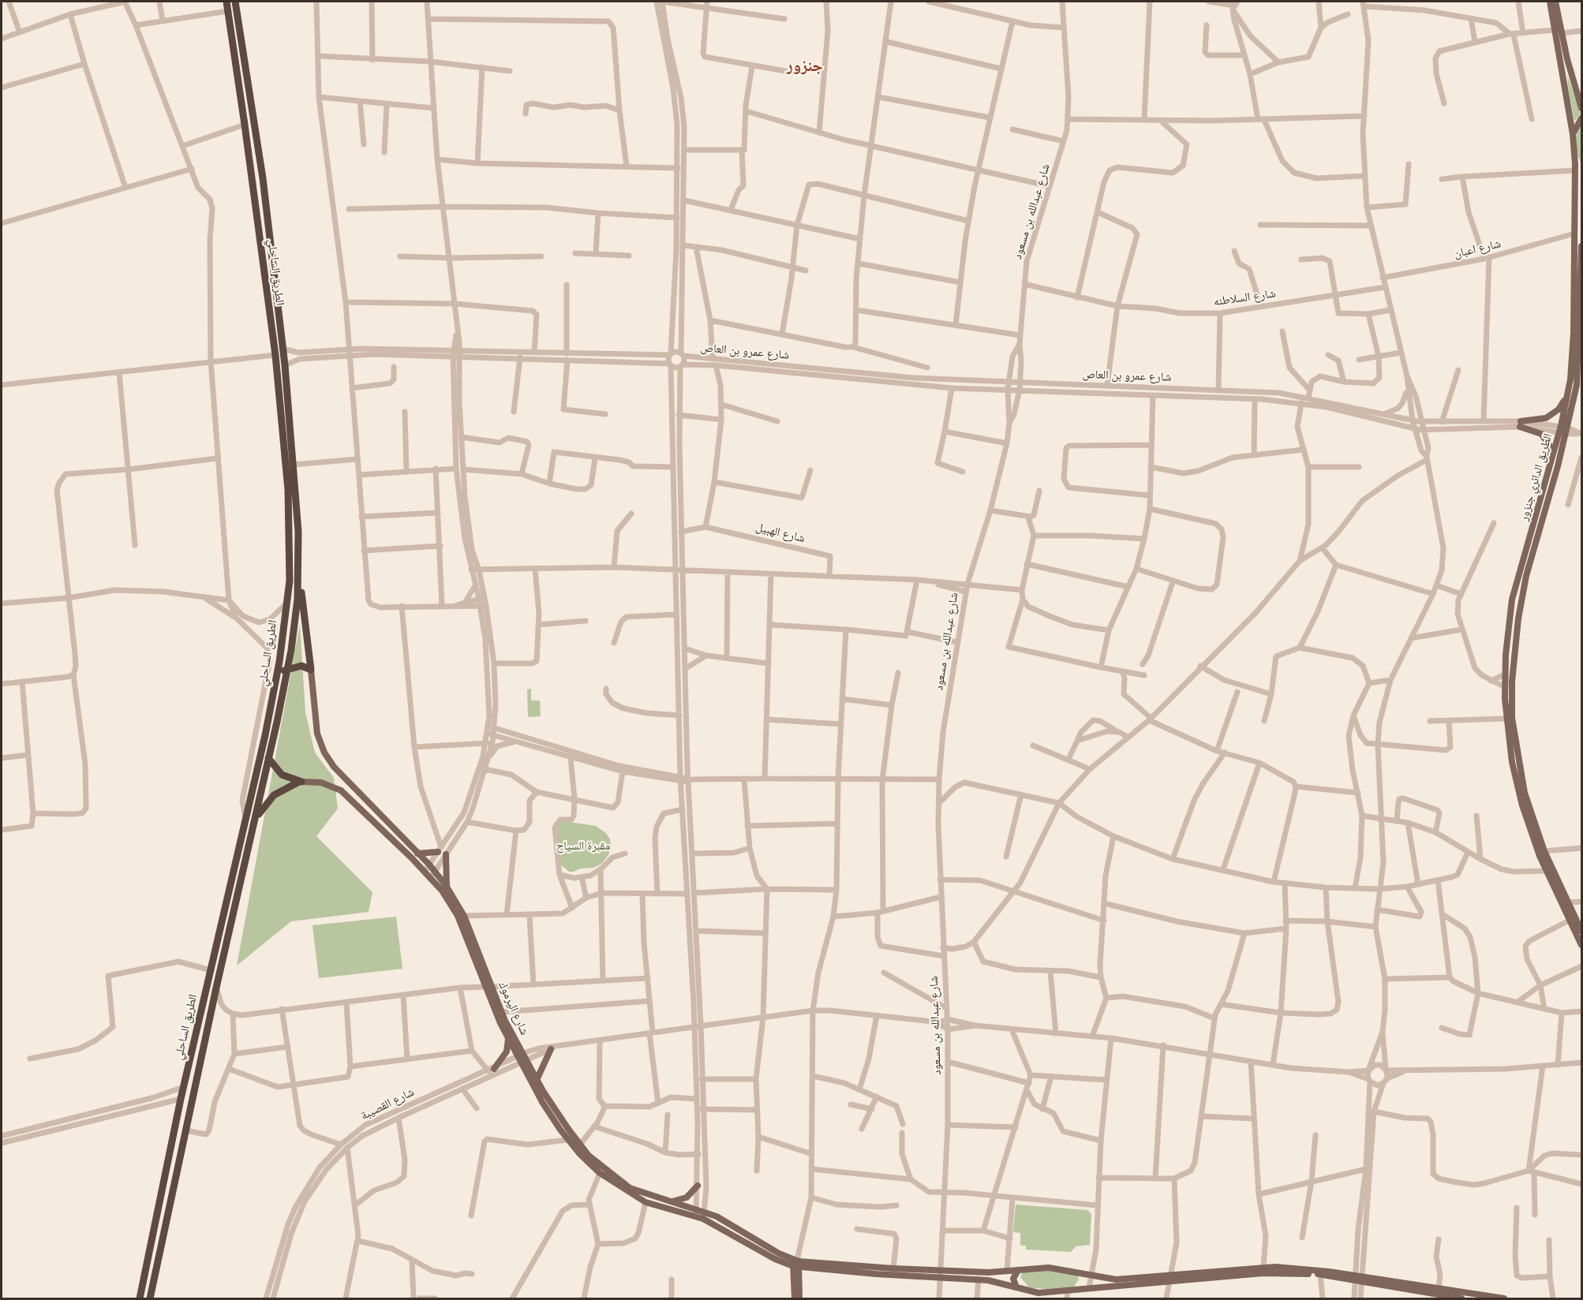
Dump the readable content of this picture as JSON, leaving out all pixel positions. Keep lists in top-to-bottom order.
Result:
{
  "streets": {
    "highway": ["الطريق الساحلي"],
    "main road": ["الطريق الدائري جنزور", "شارع اليرموك"],
    "street": [
      "شارع عبدالله بن مسعود",
      "شارع اعبان",
      "شارع السلاطنه",
      "شارع عمرو بن العاص",
      "شارع الهبيل",
      "شارع القصيبة"
    ]
  },
  "crossings": [
    ["شارع عبدالله بن مسعود", "شارع السلاطنه"],
    ["شارع عبدالله بن مسعود", "شارع عمرو بن العاص"],
    ["شارع اعبان", "الطريق الدائري جنزور"],
    ["شارع عمرو بن العاص", "الطريق الدائري جنزور"],
    ["شارع اليرموك", "شارع القصيبة"]
  ],
  "districts": ["جنزور"],
  "parks": ["مقبرة السياح"]
}
